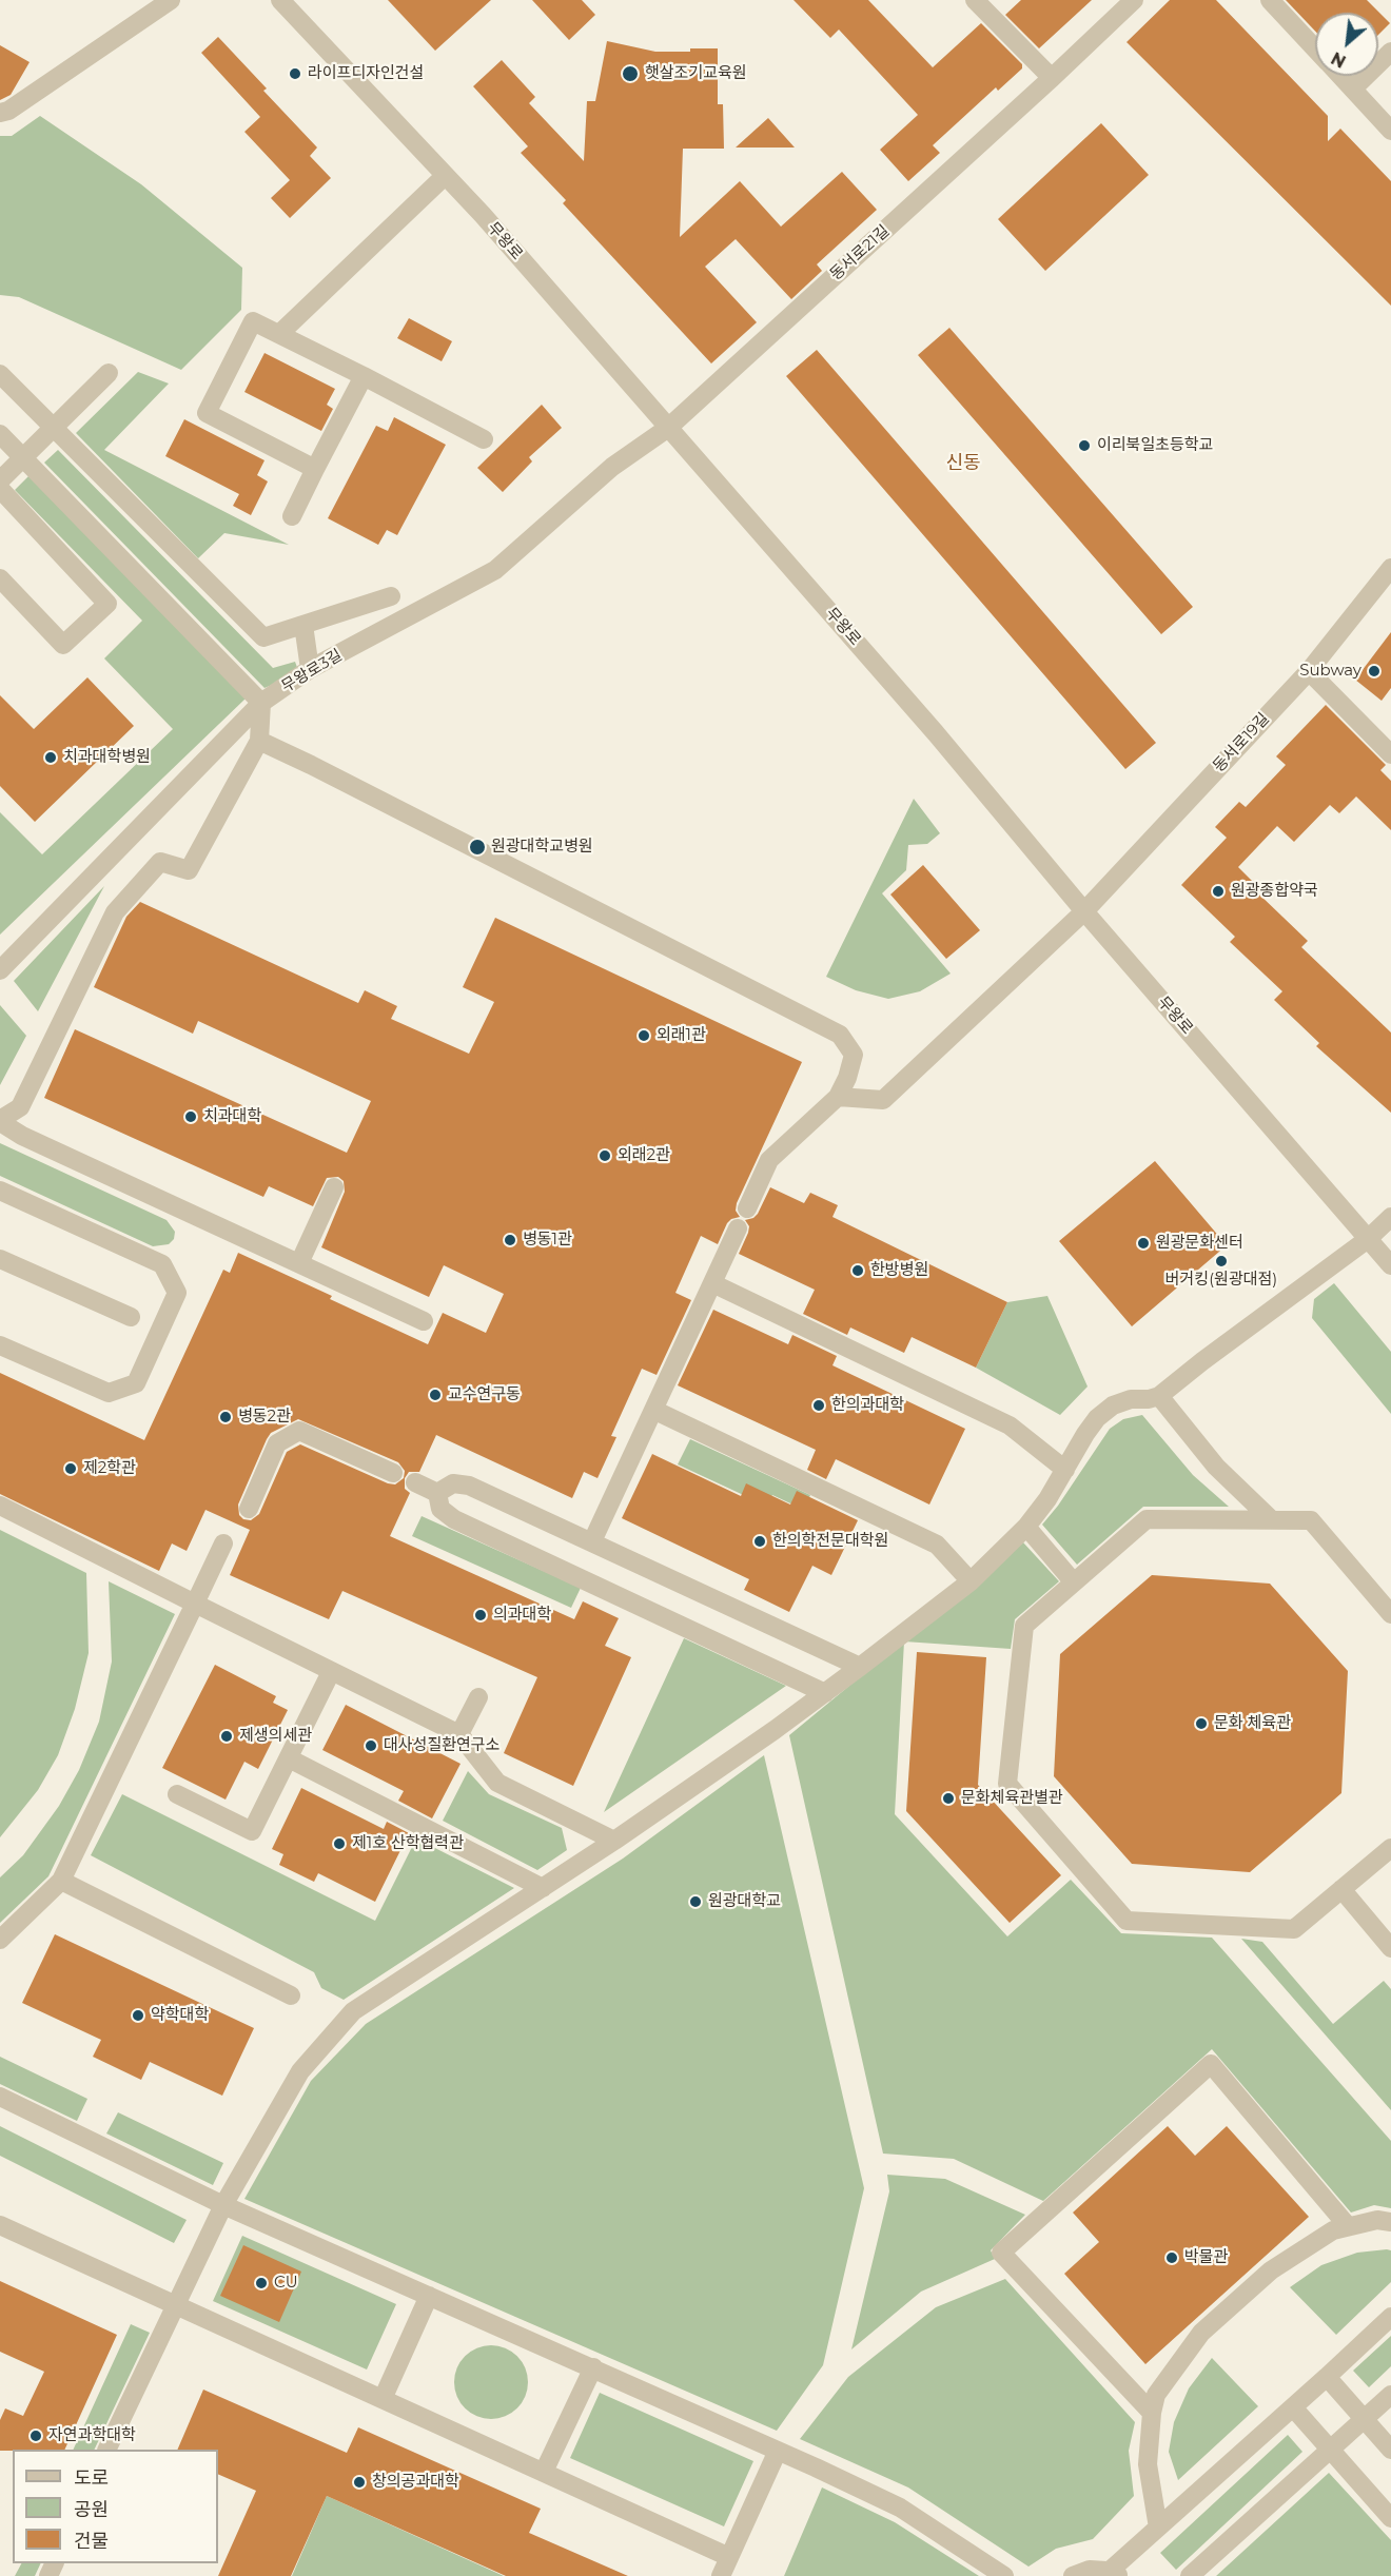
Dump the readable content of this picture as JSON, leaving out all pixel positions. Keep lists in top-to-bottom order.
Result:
{
  "streets": {
    "street": [
      "무왕로",
      "동서로21길",
      "무왕로3길",
      "동서로19길"
    ]
  },
  "crossings": [
    ["무왕로", "동서로21길"],
    ["무왕로", "무왕로3길"],
    ["무왕로", "동서로19길"],
    ["동서로21길", "무왕로3길"]
  ],
  "districts": ["신동"],
  "places": [
    "라이프디자인건설",
    "햇살조기교육원",
    "이리북일초등학교",
    "Subway",
    "치과대학병원",
    "원광대학교병원",
    "원광종합약국",
    "외래1관",
    "치과대학",
    "외래2관",
    "병동1관",
    "원광문화센터",
    "버거킹(원광대점)",
    "한방병원",
    "교수연구동",
    "한의과대학",
    "병동2관",
    "제2학관",
    "한의학전문대학원",
    "의과대학",
    "문화 체육관",
    "제생의세관",
    "대사성질환연구소",
    "문화체육관별관",
    "제1호 산학협력관",
    "원광대학교",
    "약학대학",
    "박물관",
    "CU",
    "자연과학대학",
    "창의공과대학"
  ],
  "legend": ["도로", "공원", "건물"],
  "north": "bottom left"
}
